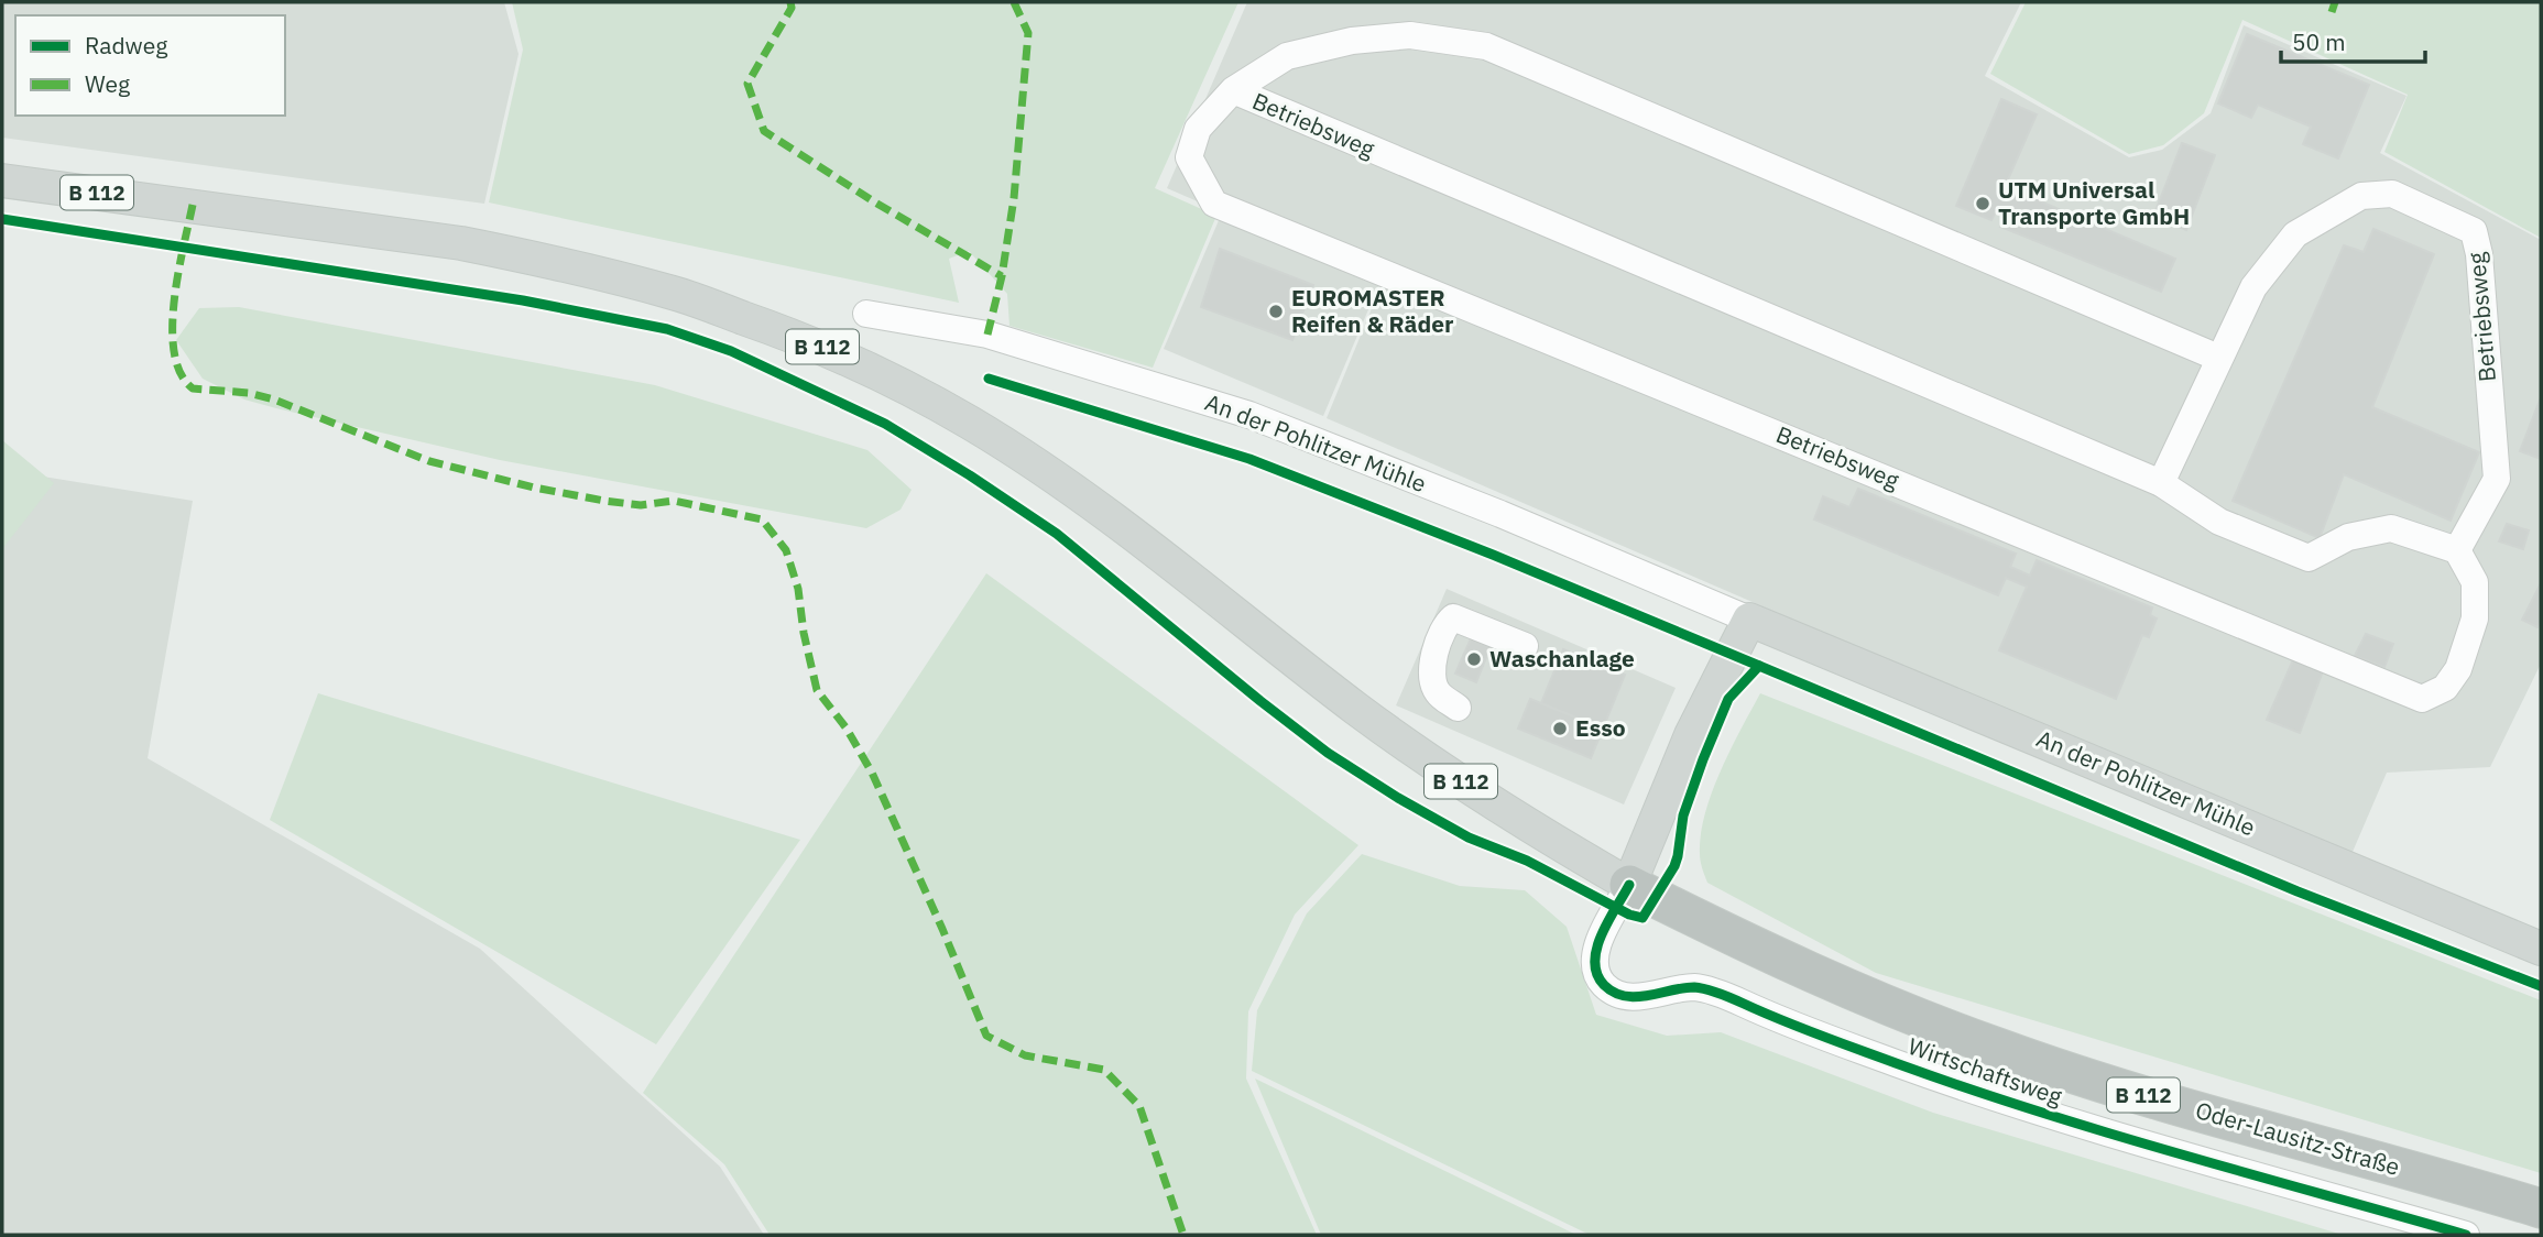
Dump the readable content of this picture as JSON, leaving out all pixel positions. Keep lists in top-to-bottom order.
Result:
{
  "streets": {
    "highway": ["B 112", "Oder-Lausitz-Straße"],
    "main road": ["An der Pohlitzer Mühle"],
    "street": ["Betriebsweg", "Wirtschaftsweg"]
  },
  "crossings": [
    ["B 112", "Wirtschaftsweg"],
    ["B 112", "Oder-Lausitz-Straße"],
    ["Wirtschaftsweg", "Oder-Lausitz-Straße"]
  ],
  "places": [
    "UTM Universal Transporte GmbH",
    "EUROMASTER Reifen & Räder",
    "Waschanlage",
    "Esso"
  ],
  "legend": ["Radweg", "Weg"],
  "scale_bar": "50 m"
}
